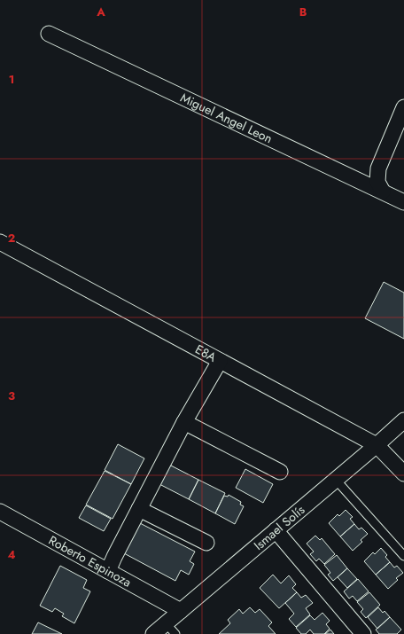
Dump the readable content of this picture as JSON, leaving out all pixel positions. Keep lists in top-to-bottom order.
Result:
{
  "streets": {
    "street": [
      "Miguel Angel Leon",
      "E8A",
      "Ismael Solís",
      "Roberto Espinoza"
    ]
  },
  "crossings": [
    ["E8A", "Ismael Solís"],
    ["Ismael Solís", "Roberto Espinoza"]
  ],
  "grid": {
    "columns": ["A", "B"],
    "rows": [
      "1",
      "2",
      "3",
      "4"
    ]
  }
}
